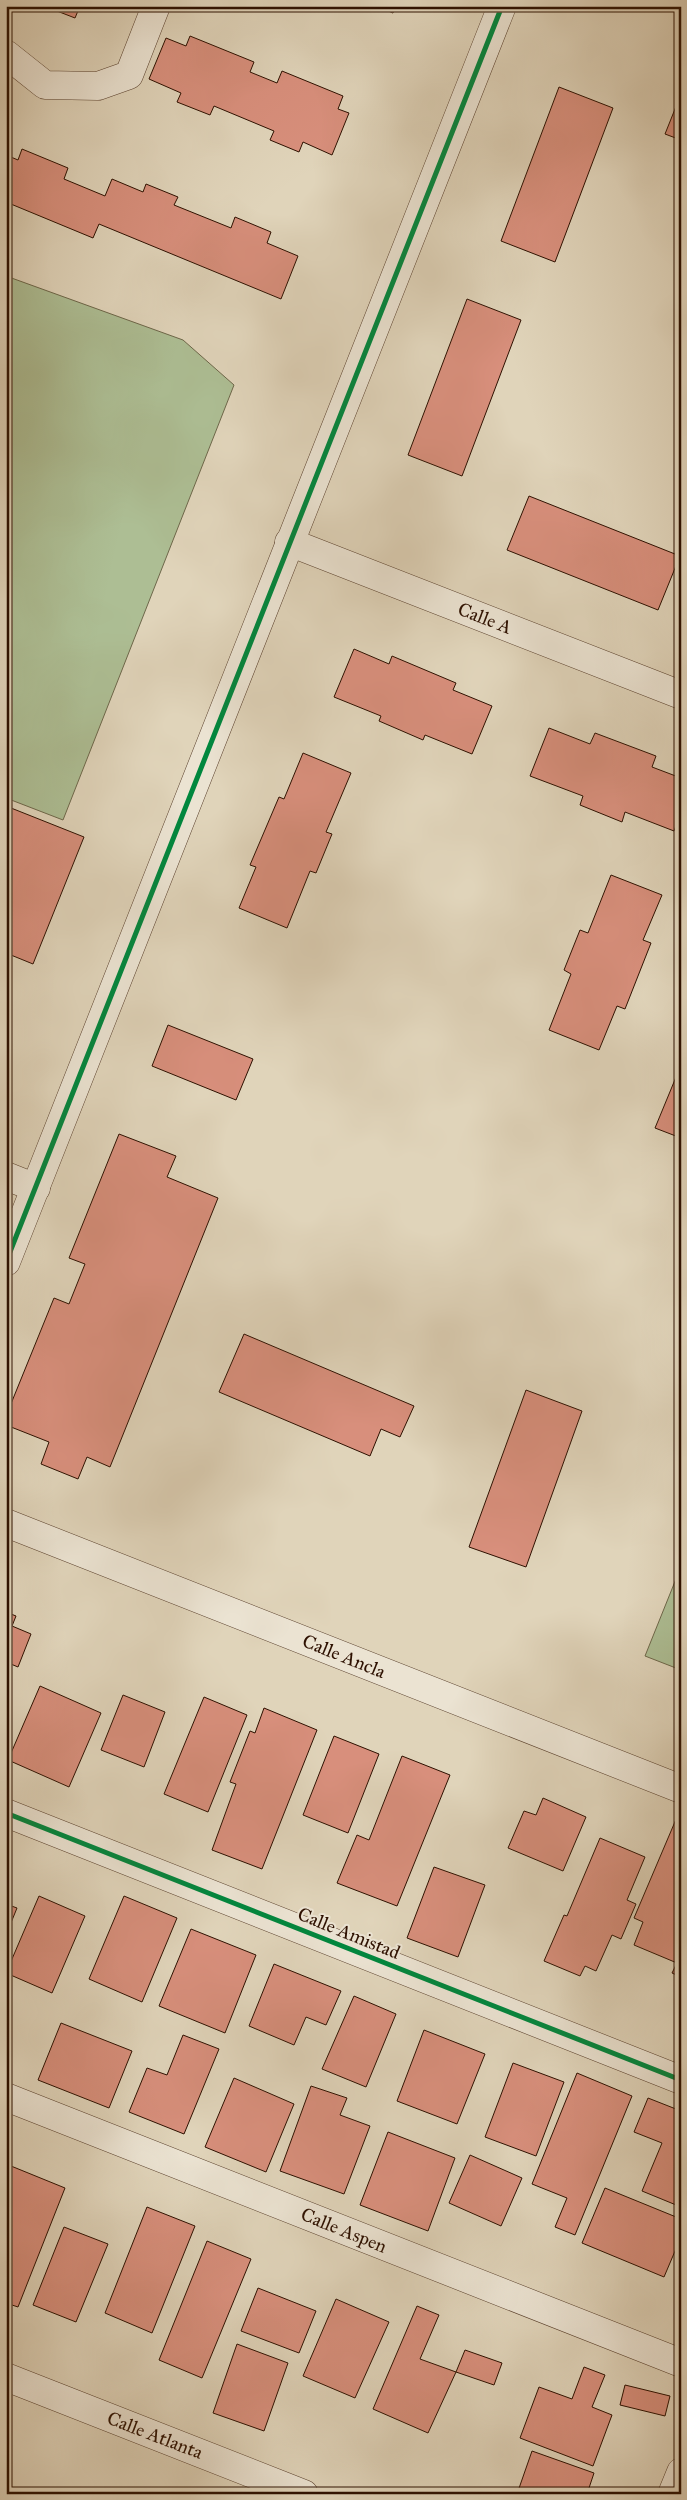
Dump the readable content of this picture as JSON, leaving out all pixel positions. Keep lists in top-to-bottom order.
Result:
{
  "streets": {
    "street": [
      "Calle A",
      "Calle Ancla",
      "Calle Amistad",
      "Calle Aspen",
      "Calle Atlanta"
    ]
  }
}
